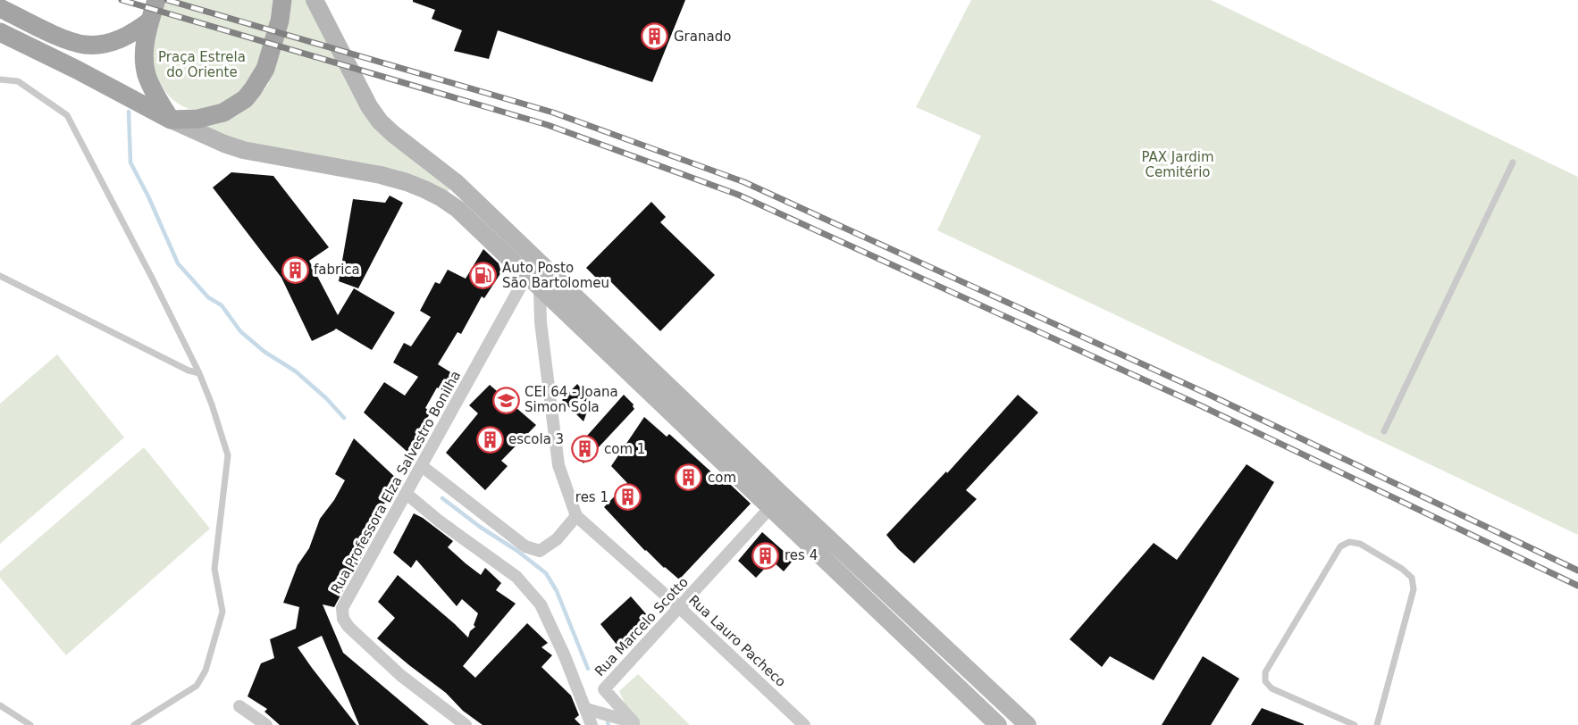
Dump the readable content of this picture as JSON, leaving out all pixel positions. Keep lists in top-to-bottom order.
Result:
{
  "streets": {
    "street": ["Rua Professora Elza Salvestro Bonilha", "Rua Marcelo Scotto", "Rua Lauro Pacheco"]
  },
  "crossings": [
    ["Rua Marcelo Scotto", "Rua Lauro Pacheco"]
  ],
  "parks": ["Praça Estrela do Oriente", "PAX Jardim Cemitério"],
  "places": {
    "building": [
      "Granado",
      "fabrica",
      "escola 3",
      "com 1",
      "com",
      "res 1",
      "res 4"
    ],
    "fuel station": ["Auto Posto São Bartolomeu"],
    "school or university": ["CEI 64 - Joana Simon Sola"]
  }
}
